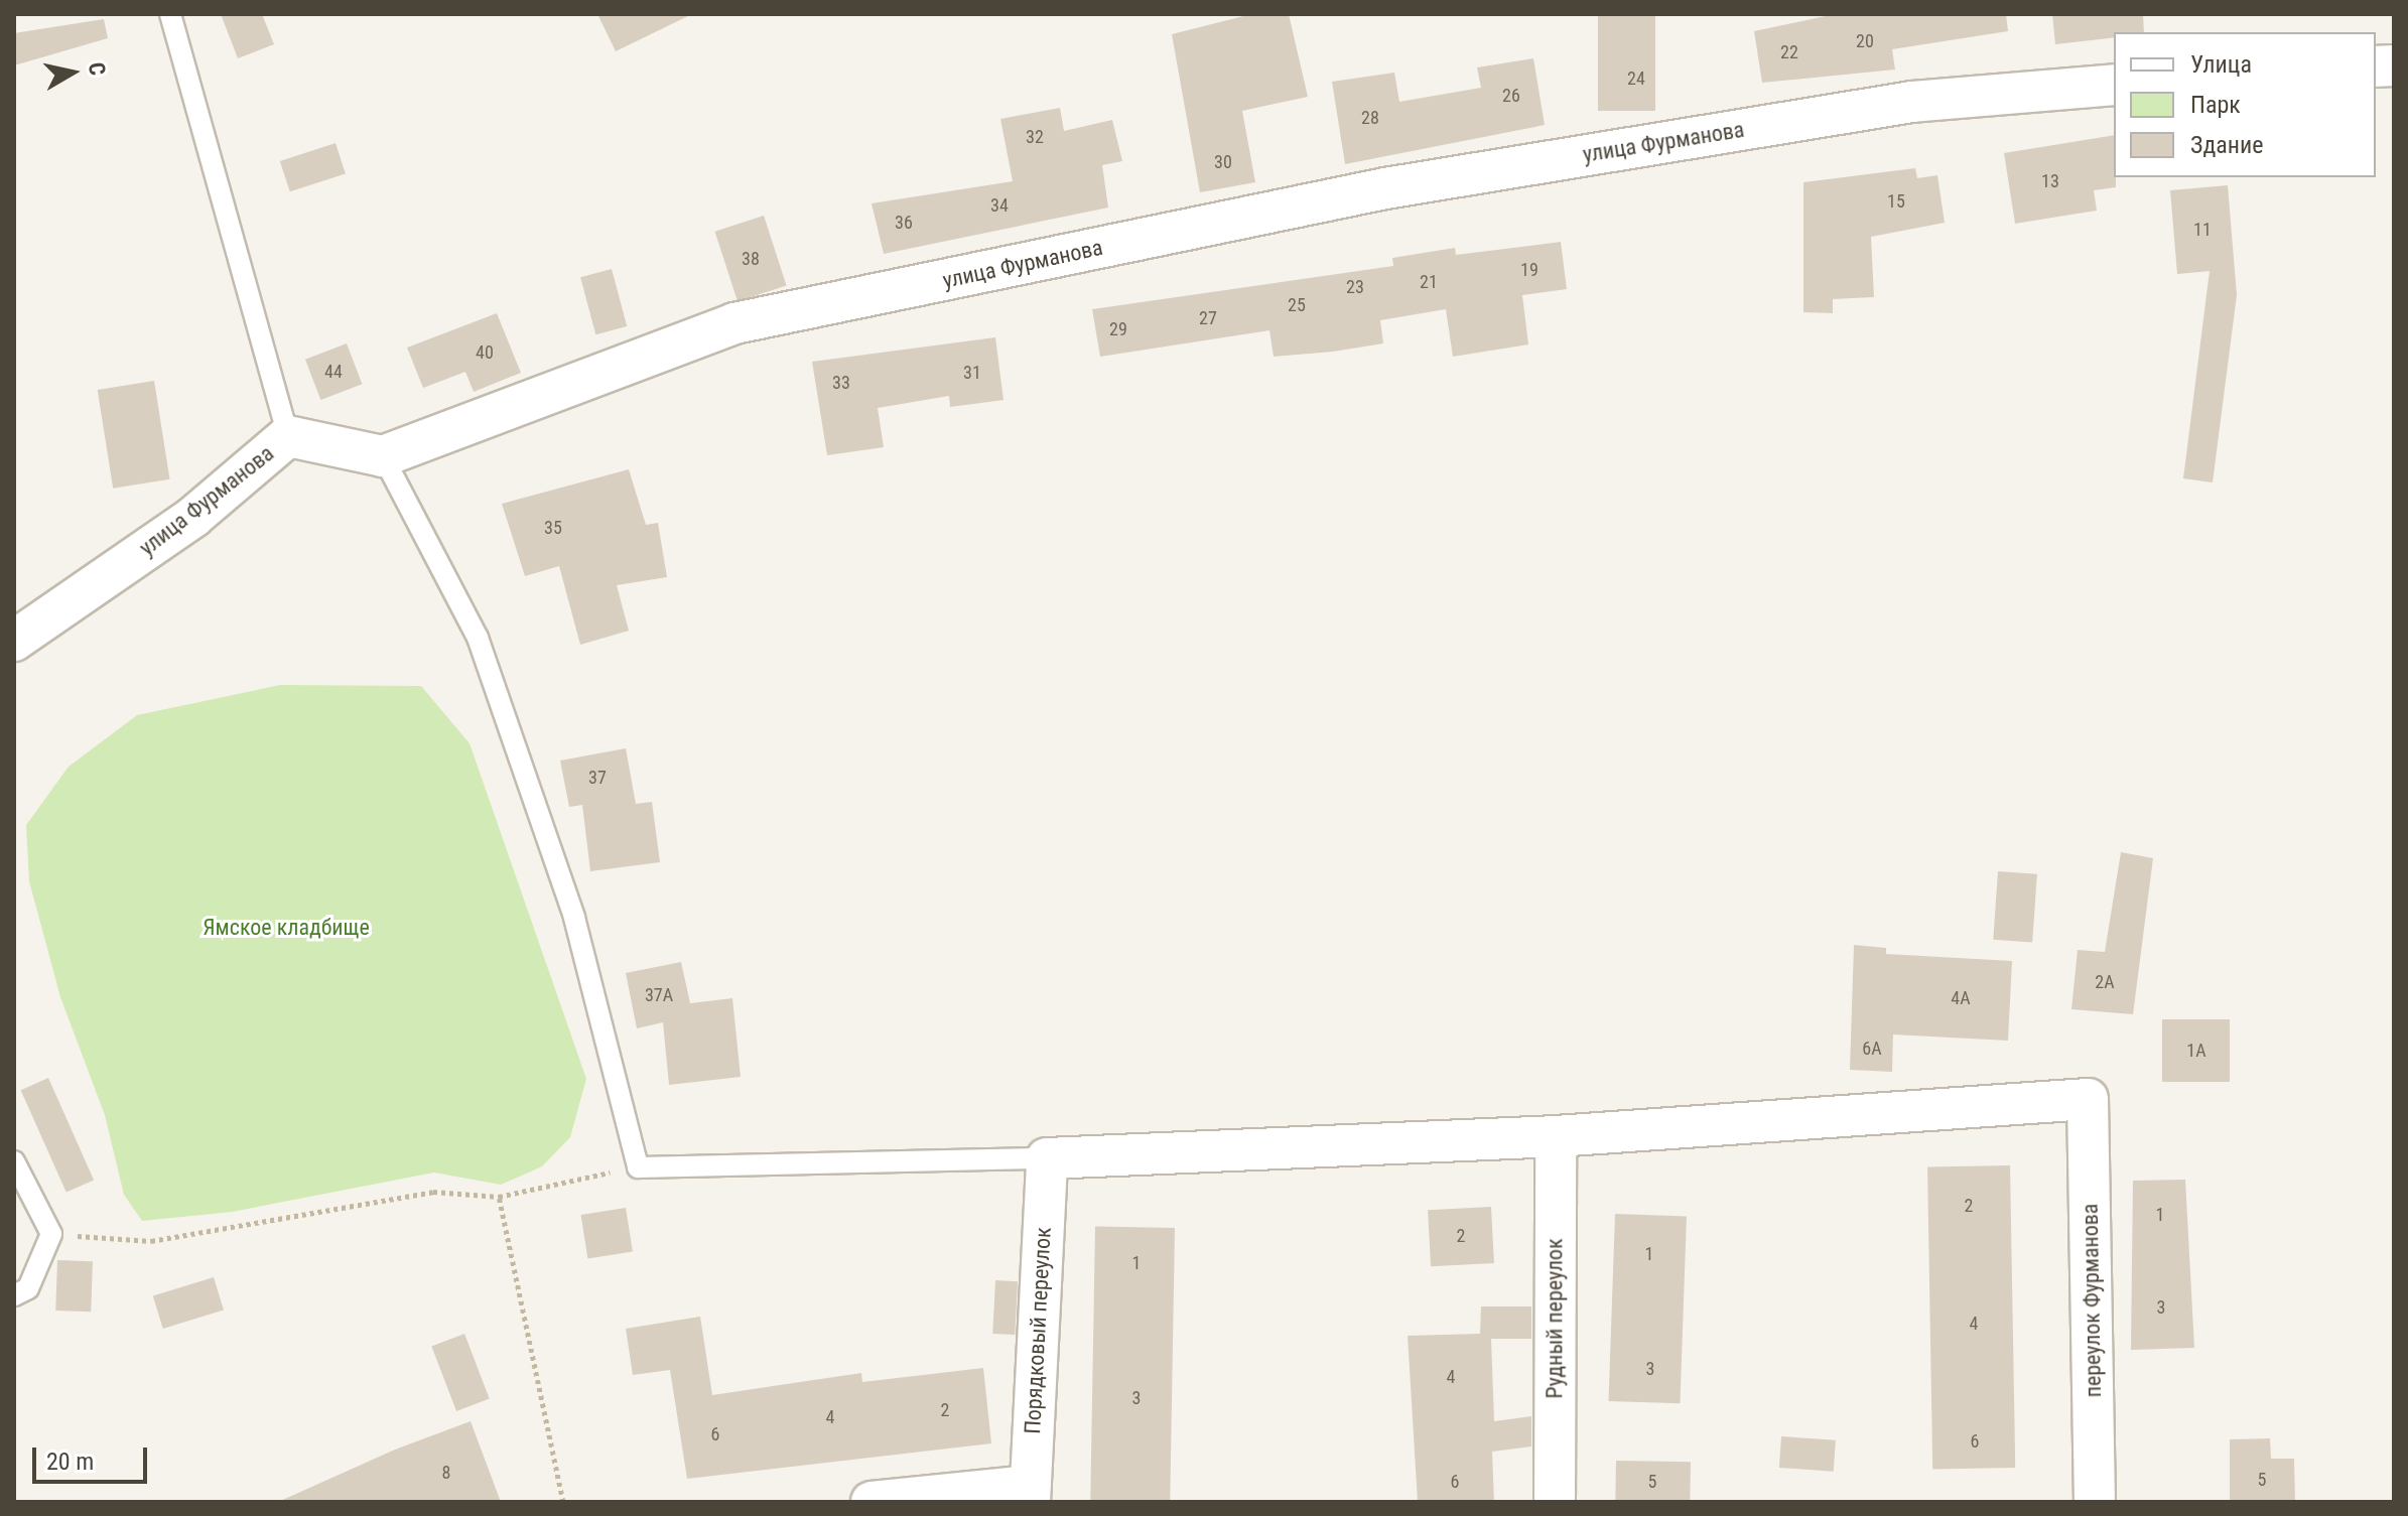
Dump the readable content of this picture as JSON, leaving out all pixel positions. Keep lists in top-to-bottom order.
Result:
{
  "streets": {
    "street": [
      "улица Фурманова",
      "переулок Фурманова",
      "Рудный переулок",
      "Порядковый переулок"
    ]
  },
  "crossings": [
    ["переулок Фурманова", "Рудный переулок"]
  ],
  "parks": ["Ямское кладбище"],
  "house_numbers": [
    "20",
    "22",
    "24",
    "26",
    "28",
    "32",
    "30",
    "13",
    "15",
    "34",
    "36",
    "11",
    "38",
    "19",
    "21",
    "23",
    "25",
    "27",
    "29",
    "40",
    "44",
    "31",
    "33",
    "35",
    "37",
    "2А",
    "37А",
    "4А",
    "6А",
    "1А",
    "2",
    "1",
    "2",
    "1",
    "1",
    "3",
    "4",
    "3",
    "4",
    "3",
    "2",
    "4",
    "6",
    "6",
    "8",
    "5",
    "6",
    "5"
  ],
  "legend": ["Улица", "Парк", "Здание"],
  "scale_bar": "20 m",
  "north": "right"
}
